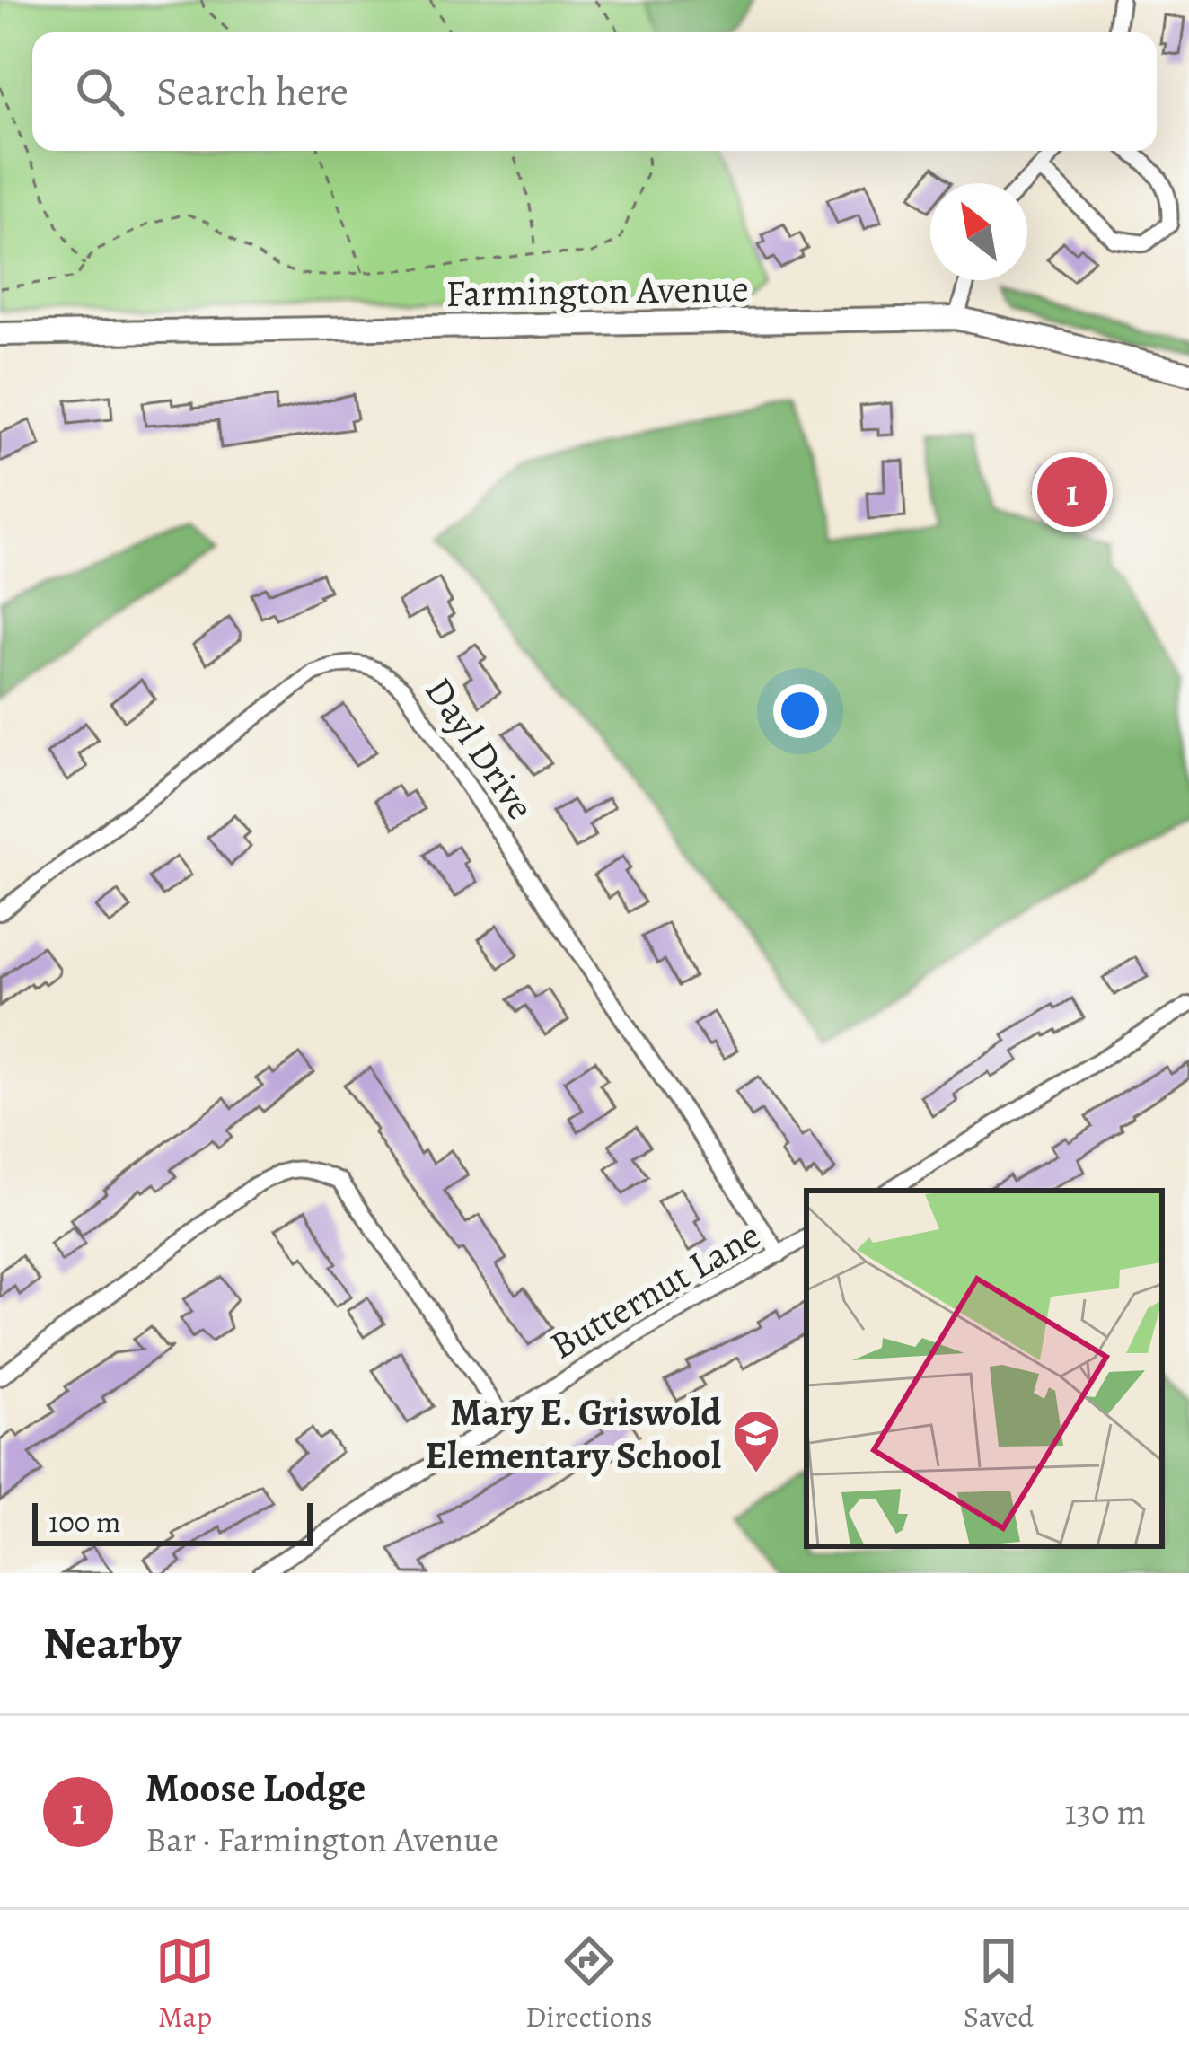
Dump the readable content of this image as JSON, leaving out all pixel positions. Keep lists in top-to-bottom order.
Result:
{
  "streets": {
    "main road": ["Farmington Avenue"],
    "street": ["Dayl Drive", "Butternut Lane"]
  },
  "crossings": [
    ["Dayl Drive", "Butternut Lane"]
  ],
  "places": {
    "school or university": ["Mary E. Griswold Elementary School"]
  },
  "scale_bar": "100 m",
  "north": "top left",
  "page": {
    "search": "Search here",
    "pins": "1",
    "scale": "100 m",
    "heading": "Nearby",
    "list": [
      {
        "mark": "1",
        "name": "Moose Lodge",
        "note": "Bar · Farmington Avenue",
        "value": "130 m"
      }
    ],
    "nav": ["Map", "Directions", "Saved"]
  }
}
